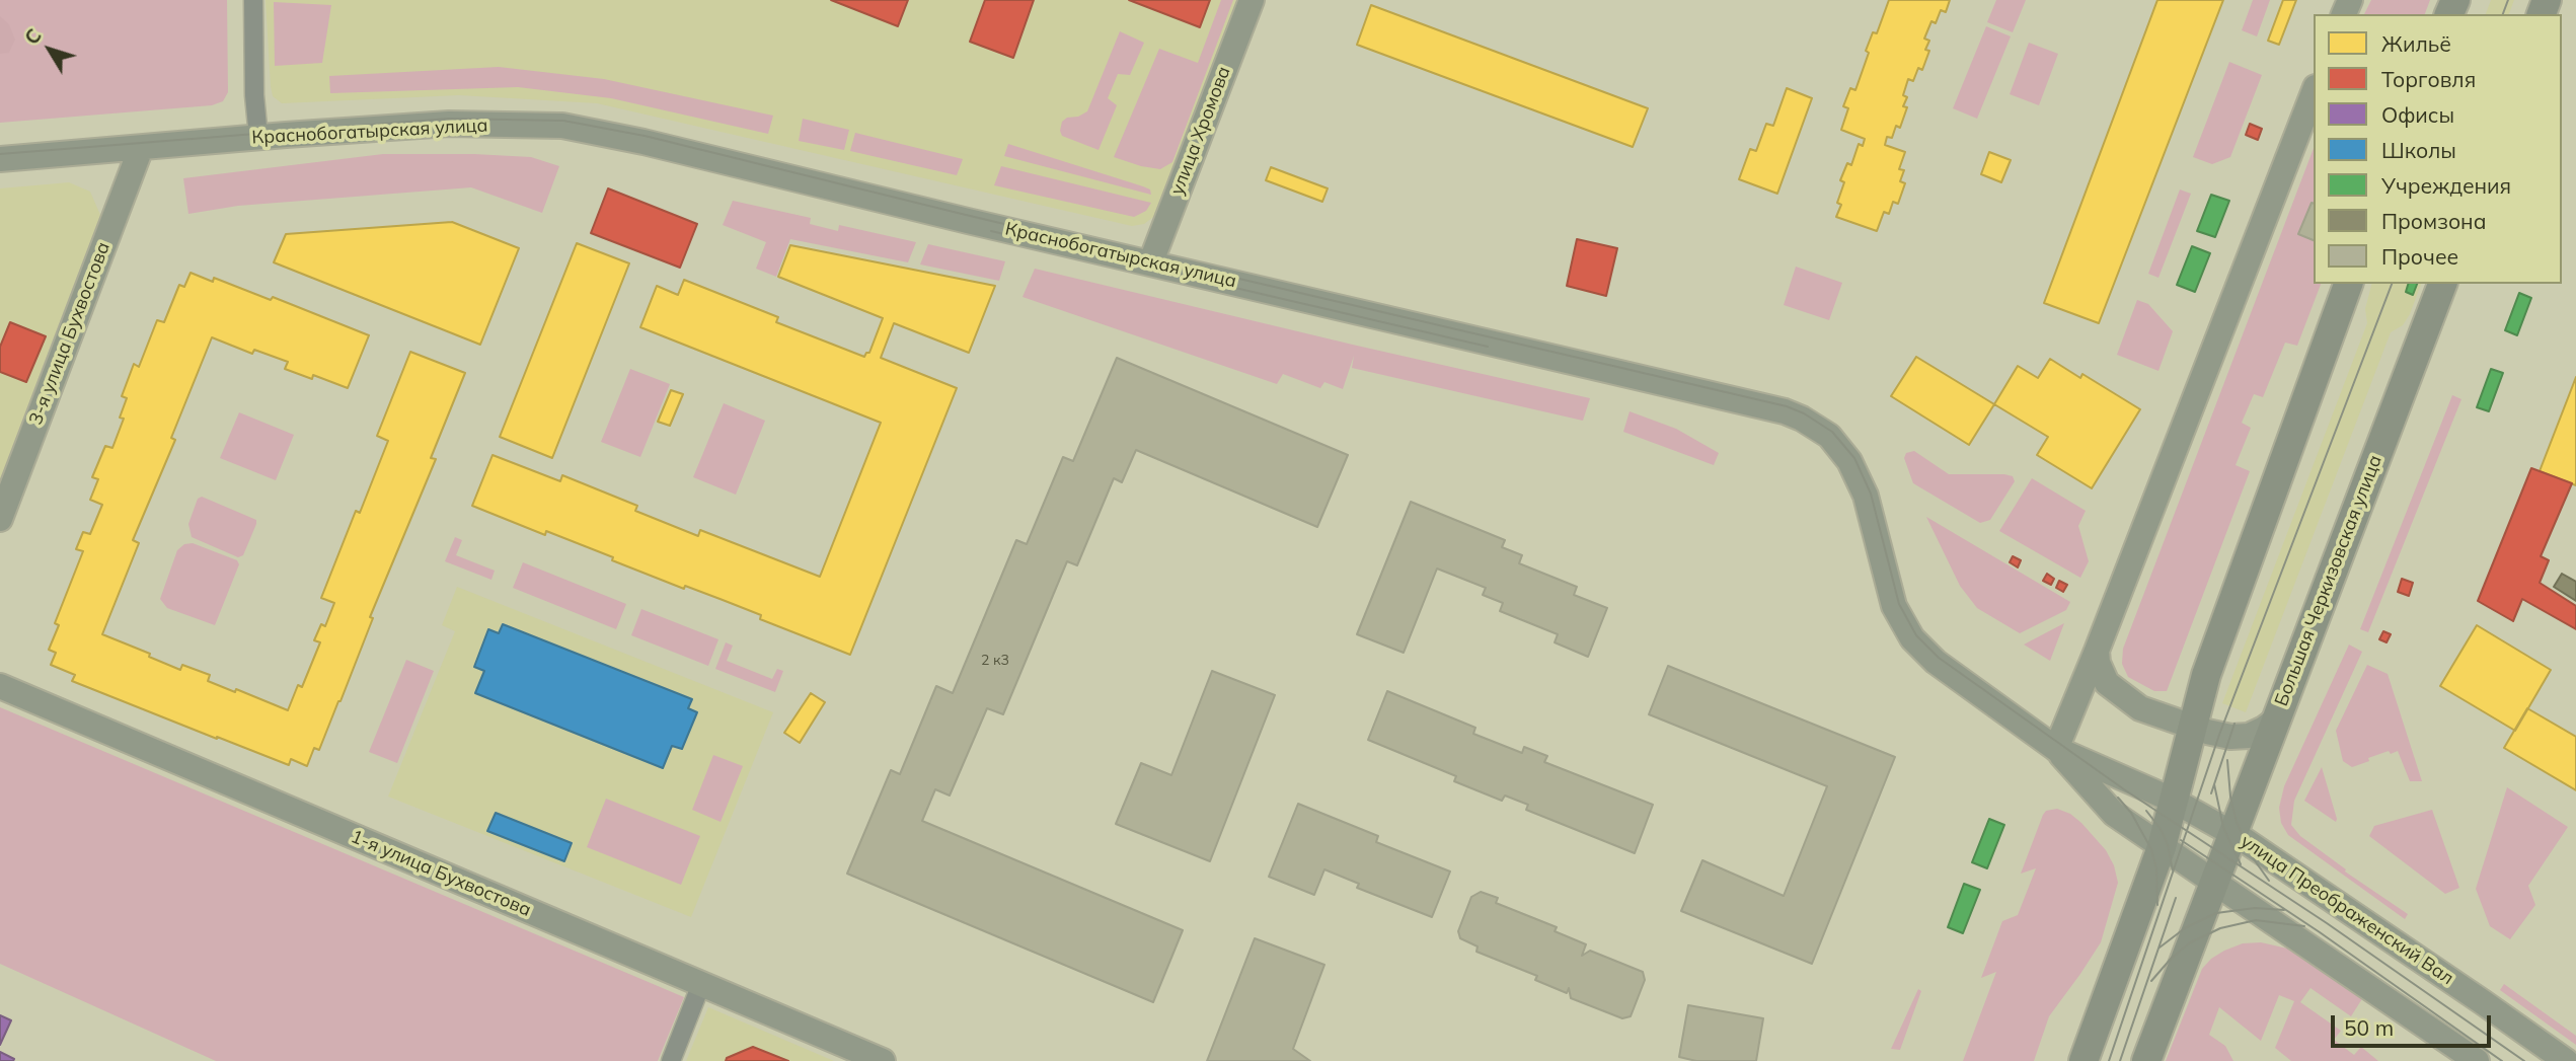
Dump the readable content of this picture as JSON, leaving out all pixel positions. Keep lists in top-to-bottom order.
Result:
{
  "streets": {
    "main road": [
      "улица Хромова",
      "Краснобогатырская улица",
      "3-я улица Бухвостова",
      "Большая Черкизовская улица",
      "1-я улица Бухвостова",
      "улица Преображенский Вал"
    ]
  },
  "crossings": [
    ["улица Хромова", "Краснобогатырская улица"],
    ["Краснобогатырская улица", "3-я улица Бухвостова"],
    ["Краснобогатырская улица", "Большая Черкизовская улица"],
    ["Краснобогатырская улица", "улица Преображенский Вал"],
    ["Большая Черкизовская улица", "улица Преображенский Вал"]
  ],
  "house_numbers": ["2 к3"],
  "legend": [
    "Жильё",
    "Торговля",
    "Офисы",
    "Школы",
    "Учреждения",
    "Промзона",
    "Прочее"
  ],
  "scale_bar": "50 m",
  "north": "top left"
}
